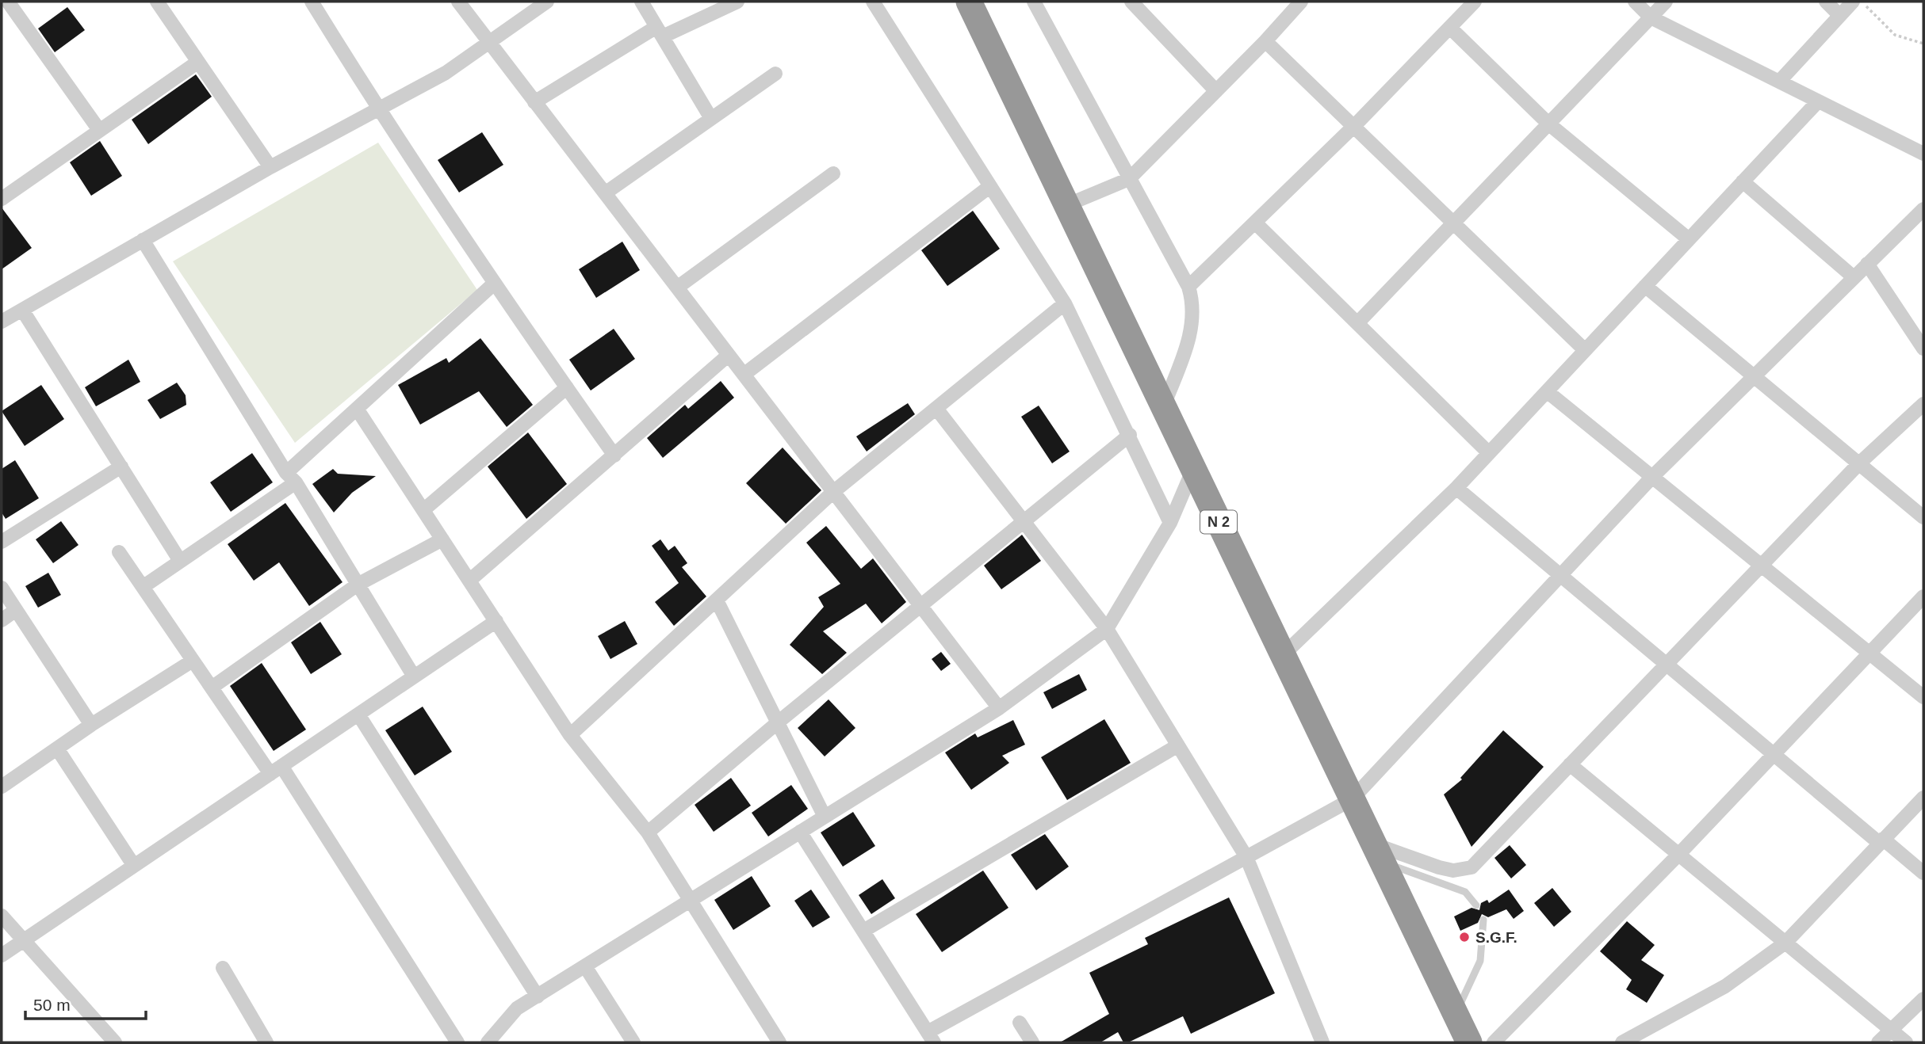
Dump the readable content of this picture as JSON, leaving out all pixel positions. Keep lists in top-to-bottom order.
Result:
{
  "streets": {
    "highway": ["N 2"]
  },
  "places": ["S.G.F."],
  "scale_bar": "50 m"
}
